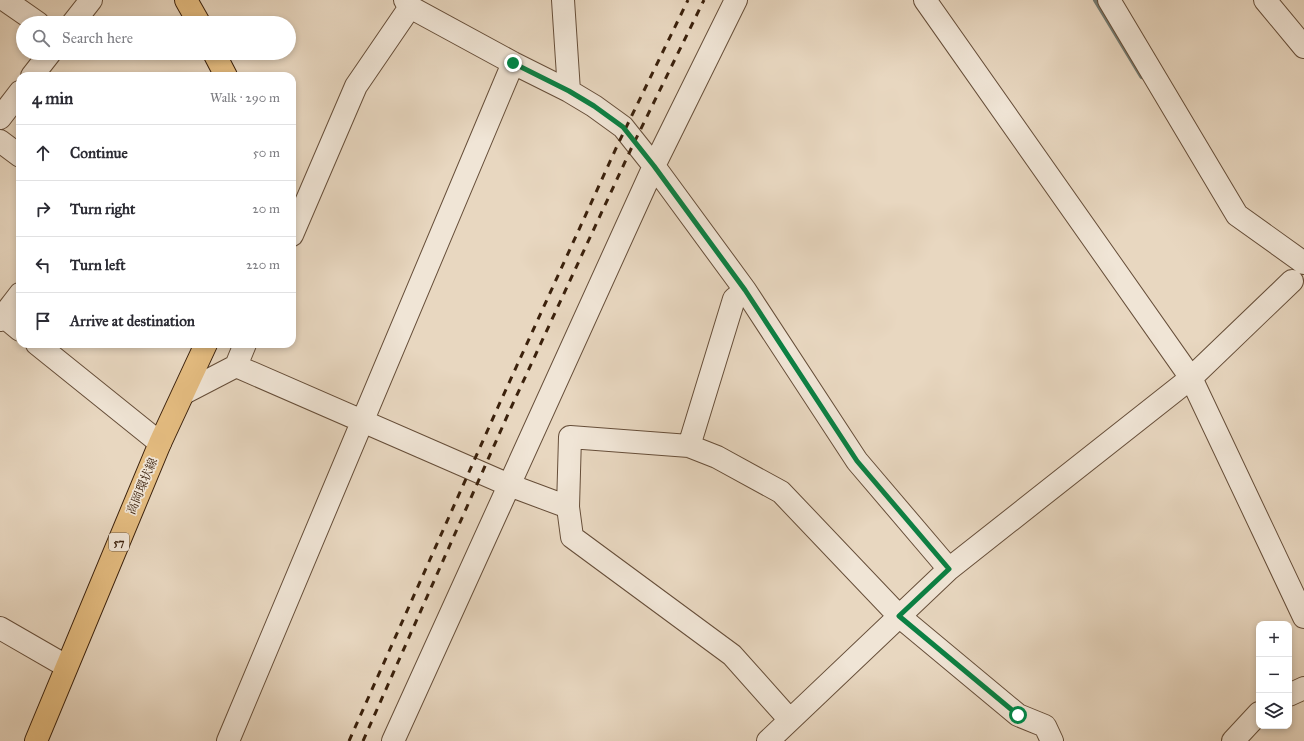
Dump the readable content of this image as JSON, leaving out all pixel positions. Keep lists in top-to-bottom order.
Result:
{
  "streets": {
    "main road": ["高岡環状線", "57"]
  },
  "page": {
    "search": "Search here",
    "heading": ["4 min", "Walk · 290 m"],
    "list": [
      ["Continue", "50 m"],
      ["Turn right", "20 m"],
      ["Turn left", "220 m"],
      "Arrive at destination"
    ],
    "map_buttons": ["+", "−"]
  }
}
